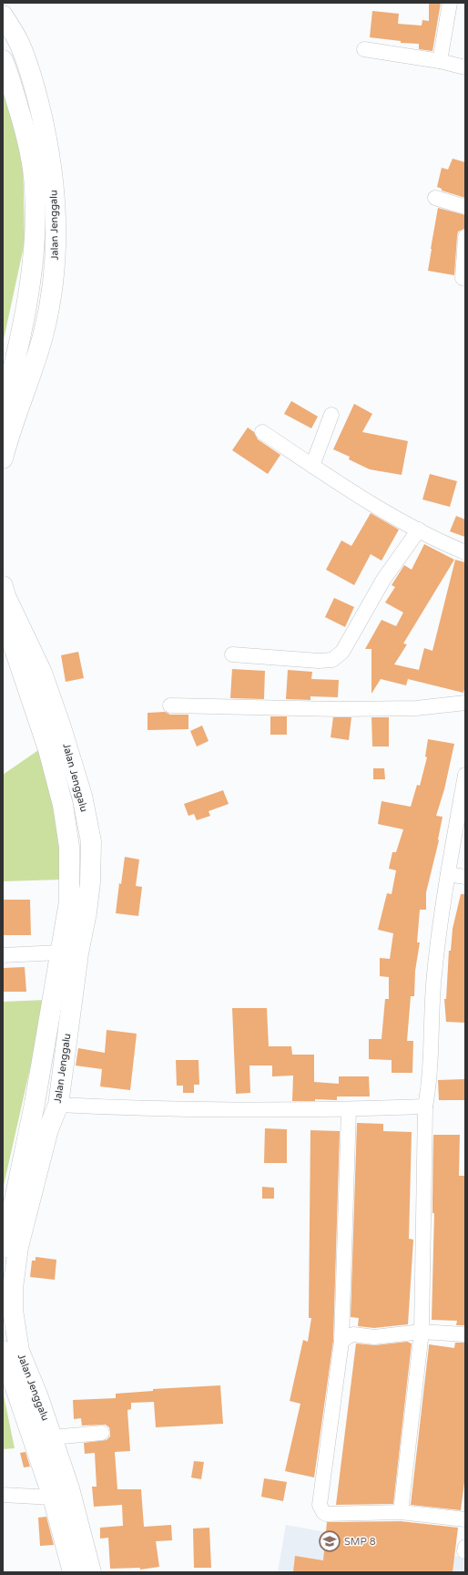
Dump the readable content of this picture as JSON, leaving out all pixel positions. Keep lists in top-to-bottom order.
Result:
{
  "streets": {
    "main road": ["Jalan Jenggalu"]
  },
  "places": {
    "school or university": ["SMP 8"]
  }
}
